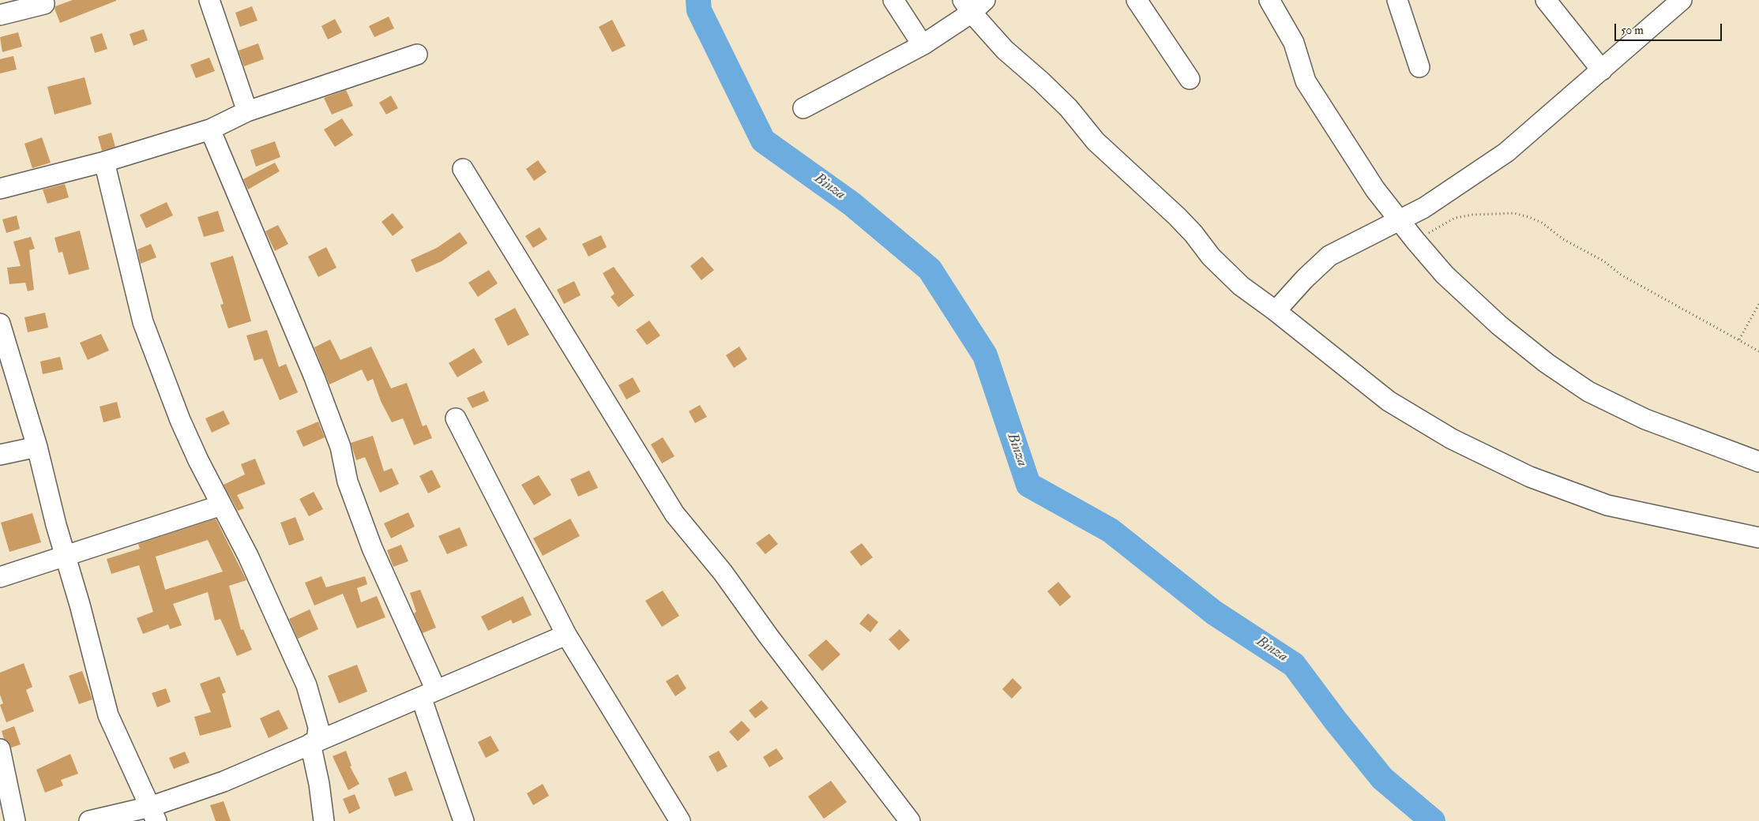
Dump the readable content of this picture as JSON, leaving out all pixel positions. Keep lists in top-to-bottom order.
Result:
{
  "water": ["Binza"],
  "scale_bar": "50 m"
}
